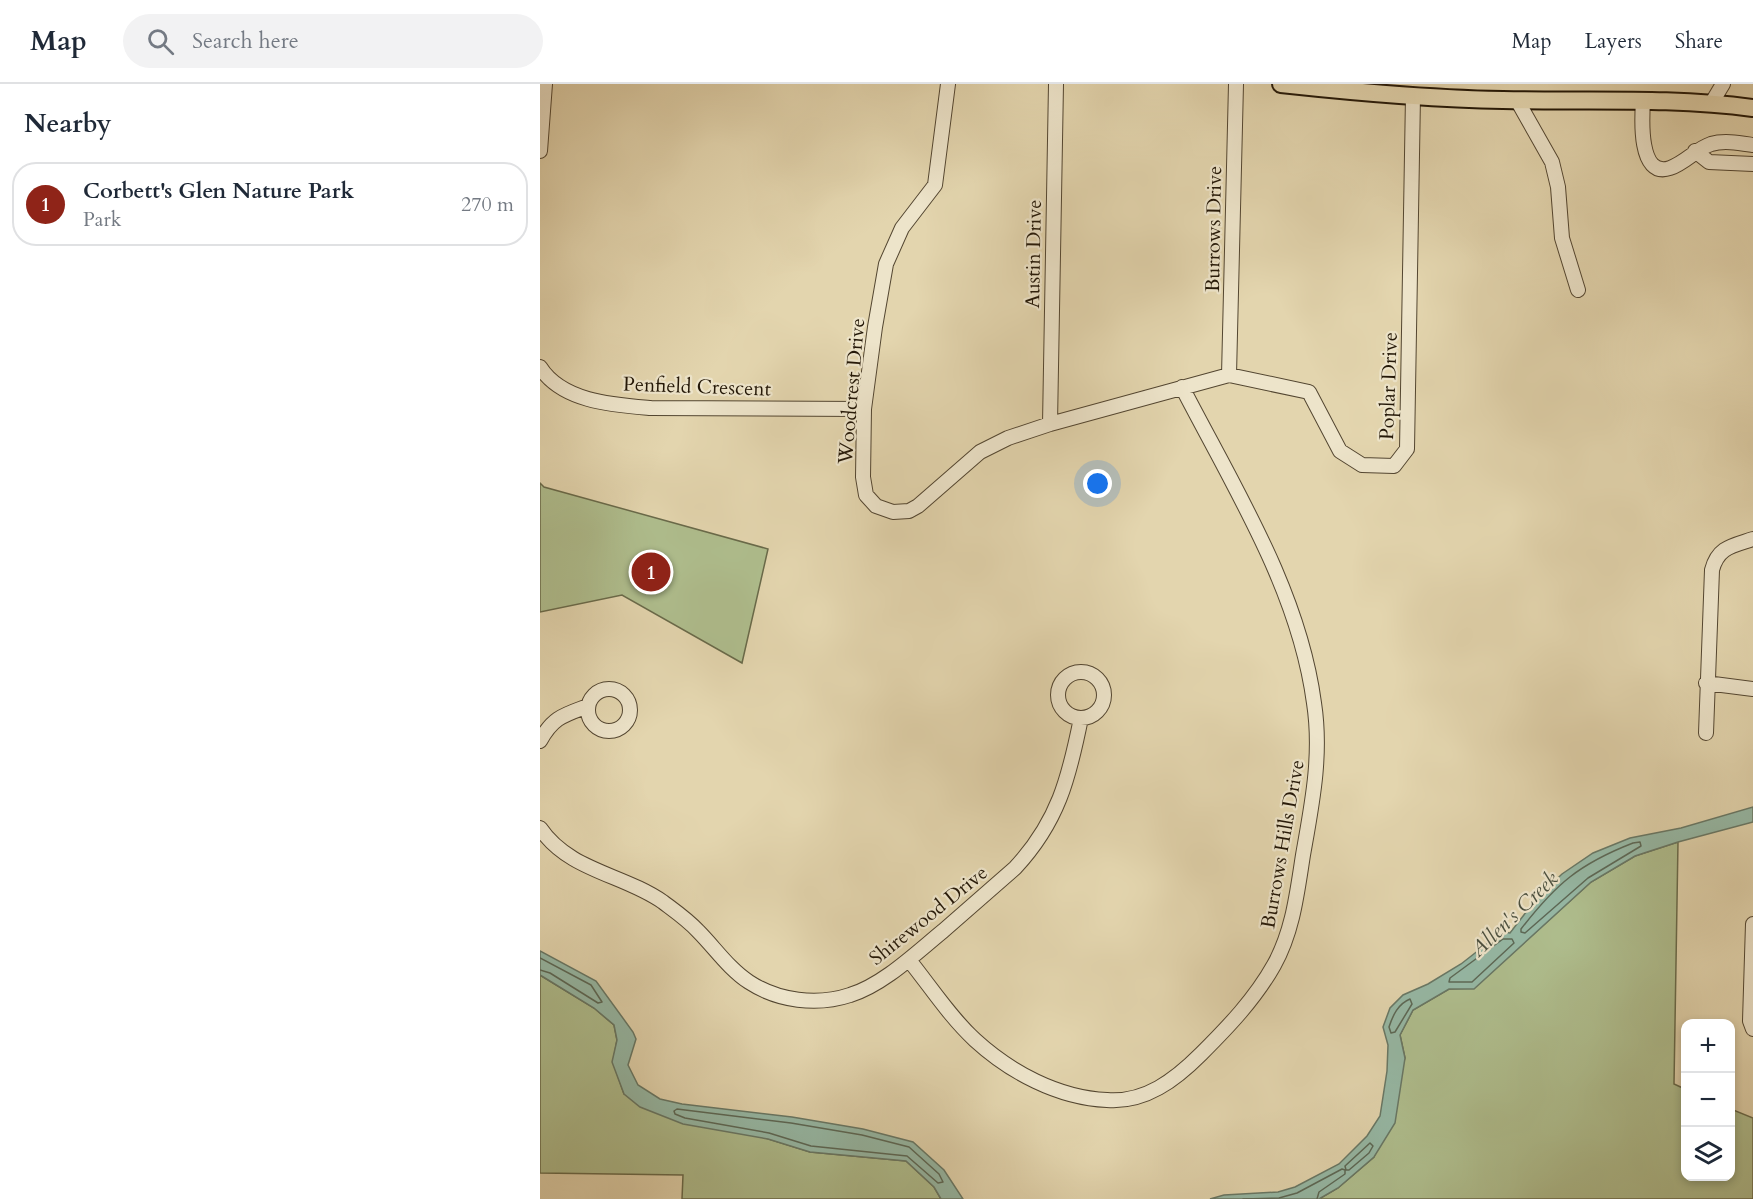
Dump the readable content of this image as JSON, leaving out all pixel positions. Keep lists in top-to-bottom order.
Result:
{
  "streets": {
    "street": [
      "Burrows Drive",
      "Austin Drive",
      "Penfield Crescent",
      "Poplar Drive",
      "Woodcrest Drive",
      "Burrows Hills Drive",
      "Shirewood Drive"
    ]
  },
  "crossings": [
    ["Burrows Drive", "Poplar Drive"],
    ["Burrows Drive", "Woodcrest Drive"],
    ["Austin Drive", "Woodcrest Drive"],
    ["Penfield Crescent", "Woodcrest Drive"],
    ["Poplar Drive", "Woodcrest Drive"],
    ["Woodcrest Drive", "Burrows Hills Drive"],
    ["Burrows Hills Drive", "Shirewood Drive"]
  ],
  "water": ["Allen's Creek"],
  "page": {
    "header": "Map",
    "search": "Search here",
    "nav": ["Map", "Layers", "Share"],
    "heading": "Nearby",
    "list": [
      {
        "mark": "1",
        "name": "Corbett's Glen Nature Park",
        "note": "Park",
        "value": "270 m"
      }
    ],
    "pins": "1",
    "map_buttons": ["+", "−"]
  }
}
